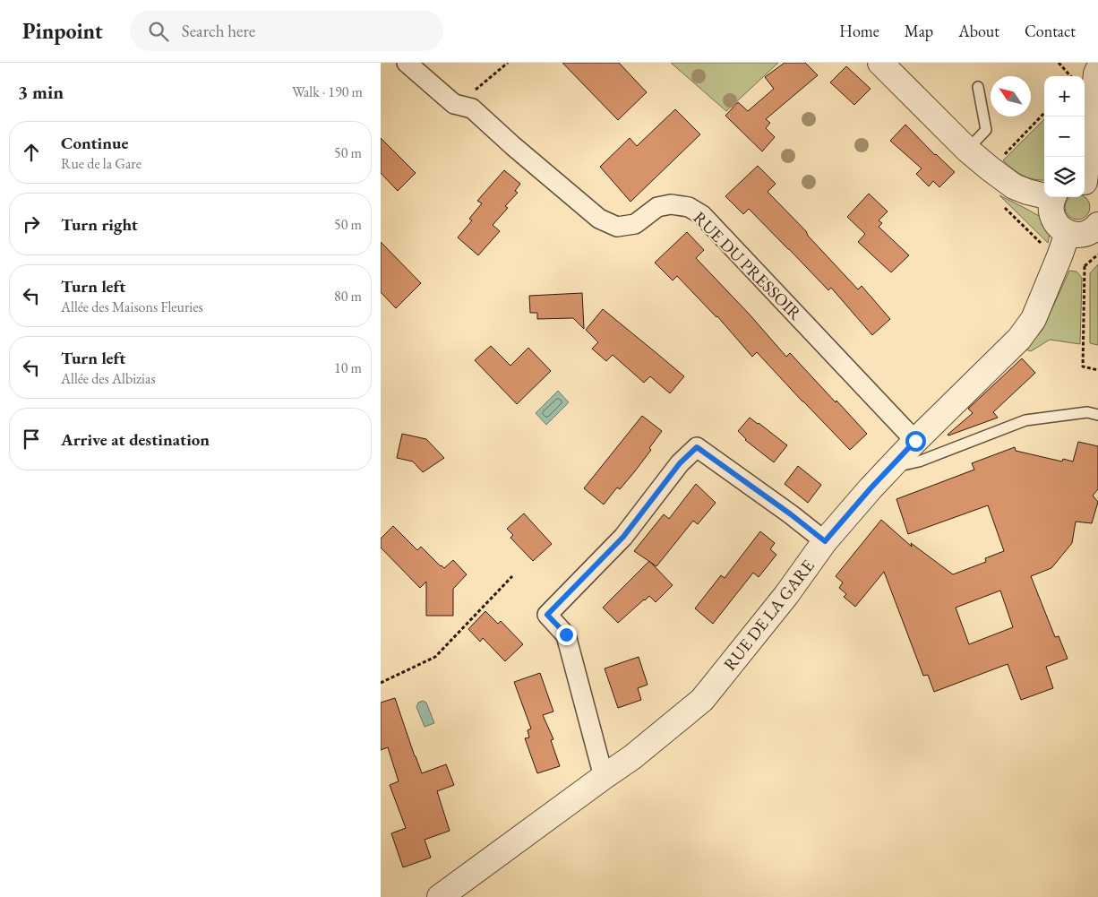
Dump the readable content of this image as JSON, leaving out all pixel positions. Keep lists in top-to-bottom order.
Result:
{
  "streets": {
    "street": ["RUE DU PRESSOIR", "RUE DE LA GARE"]
  },
  "crossings": [
    ["RUE DU PRESSOIR", "RUE DE LA GARE"]
  ],
  "north": "top left",
  "page": {
    "header": "Pinpoint",
    "search": "Search here",
    "nav": [
      "Home",
      "Map",
      "About",
      "Contact"
    ],
    "heading": ["3 min", "Walk · 190 m"],
    "map_buttons": ["+", "−"],
    "list": [
      ["Continue", "Rue de la Gare", "50 m"],
      ["Turn right", "50 m"],
      ["Turn left", "Allée des Maisons Fleuries", "80 m"],
      ["Turn left", "Allée des Albizias", "10 m"],
      "Arrive at destination"
    ]
  }
}
